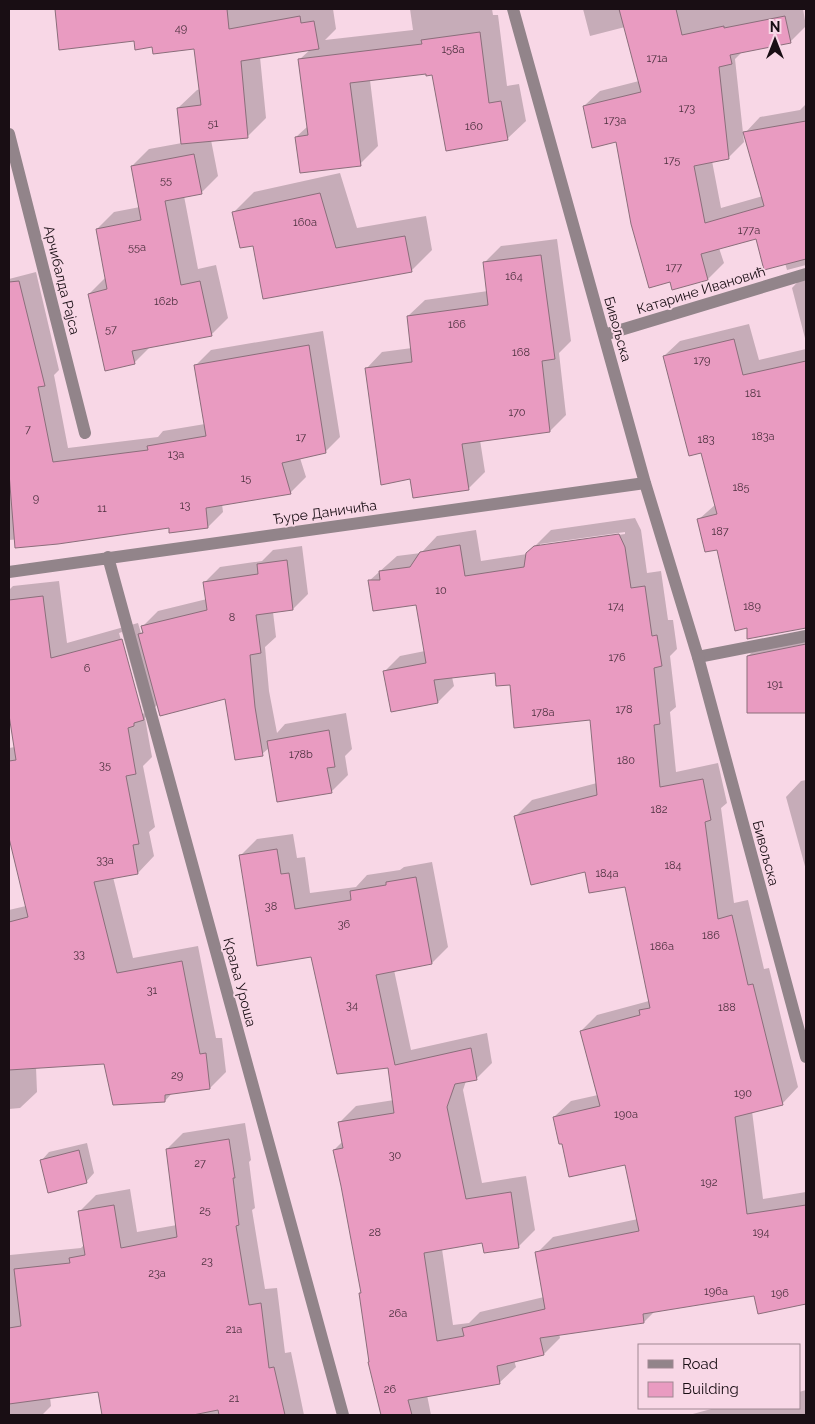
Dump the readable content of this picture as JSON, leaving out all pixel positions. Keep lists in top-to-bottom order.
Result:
{
  "streets": {
    "street": [
      "Арчибалда Рајса",
      "Катарине Ивановић",
      "Бивољска",
      "Ђуре Даничића",
      "Краља Уроша"
    ]
  },
  "crossings": [
    ["Катарине Ивановић", "Бивољска"],
    ["Бивољска", "Ђуре Даничића"],
    ["Ђуре Даничића", "Краља Уроша"]
  ],
  "house_numbers": [
    "49",
    "158a",
    "171a",
    "173",
    "173a",
    "51",
    "160",
    "175",
    "55",
    "160a",
    "177a",
    "55a",
    "177",
    "164",
    "162b",
    "166",
    "57",
    "168",
    "179",
    "181",
    "170",
    "7",
    "183a",
    "17",
    "183",
    "13a",
    "15",
    "185",
    "9",
    "13",
    "11",
    "187",
    "10",
    "174",
    "189",
    "8",
    "176",
    "6",
    "191",
    "178",
    "178a",
    "178b",
    "180",
    "35",
    "182",
    "33a",
    "184",
    "184a",
    "38",
    "36",
    "186",
    "186a",
    "33",
    "31",
    "34",
    "188",
    "29",
    "190",
    "190a",
    "30",
    "27",
    "192",
    "25",
    "28",
    "194",
    "23",
    "23a",
    "196a",
    "196",
    "26a",
    "21a",
    "26",
    "21"
  ],
  "legend": ["Road", "Building"],
  "north": "top"
}
